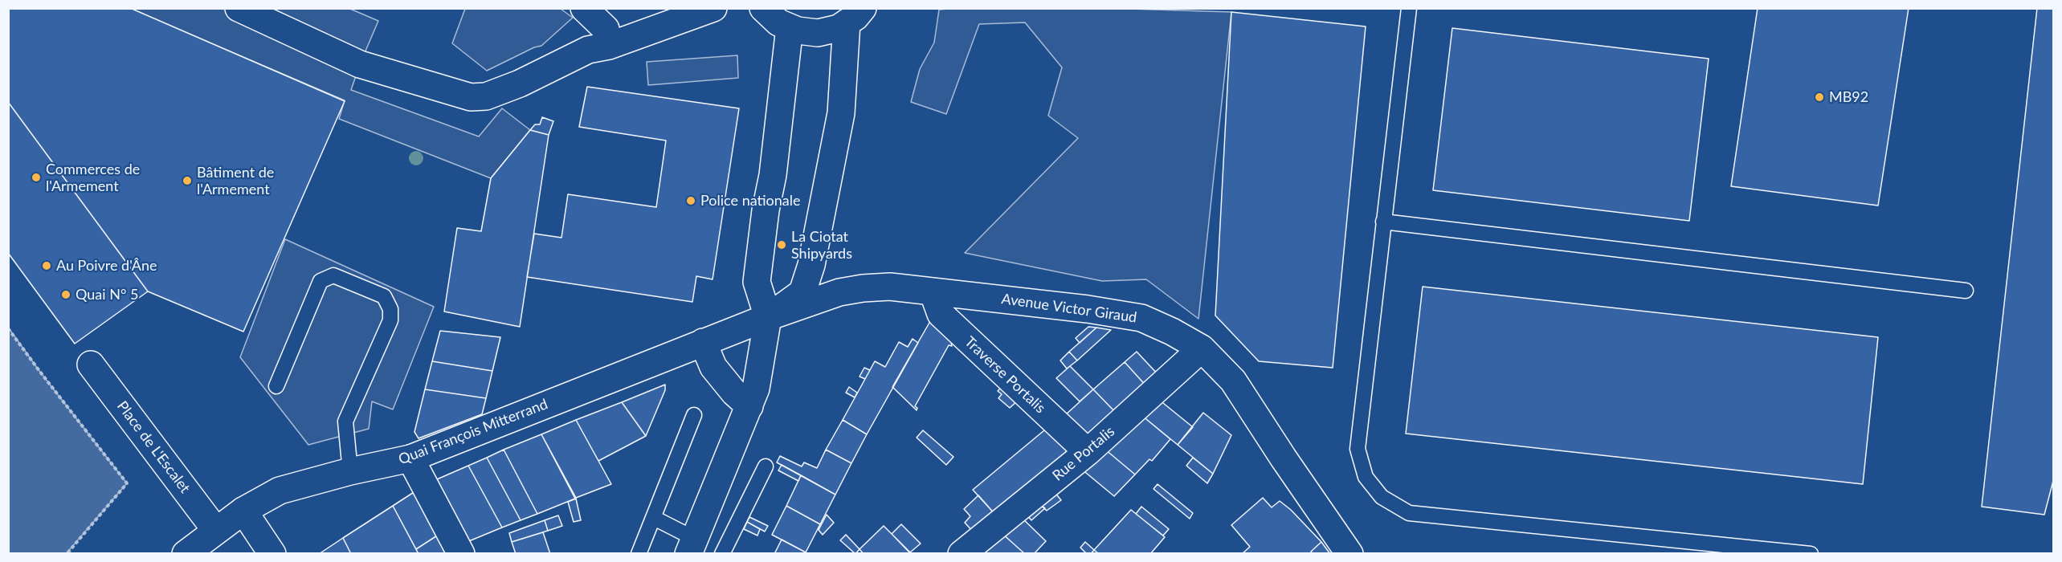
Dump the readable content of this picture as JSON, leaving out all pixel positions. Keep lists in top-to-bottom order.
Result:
{
  "streets": {
    "street": [
      "Avenue Victor Giraud",
      "Traverse Portalis",
      "Quai François Mitterrand",
      "Place de L'Escalet",
      "Rue Portalis"
    ]
  },
  "crossings": [
    ["Avenue Victor Giraud", "Traverse Portalis"],
    ["Avenue Victor Giraud", "Quai François Mitterrand"],
    ["Avenue Victor Giraud", "Rue Portalis"],
    ["Traverse Portalis", "Rue Portalis"],
    ["Quai François Mitterrand", "Place de L'Escalet"]
  ],
  "places": [
    "MB92",
    "Commerces de l'Armement",
    "Bâtiment de l'Armement",
    "Police nationale",
    "La Ciotat Shipyards",
    "Au Poivre d'Âne",
    "Quai N° 5"
  ]
}
